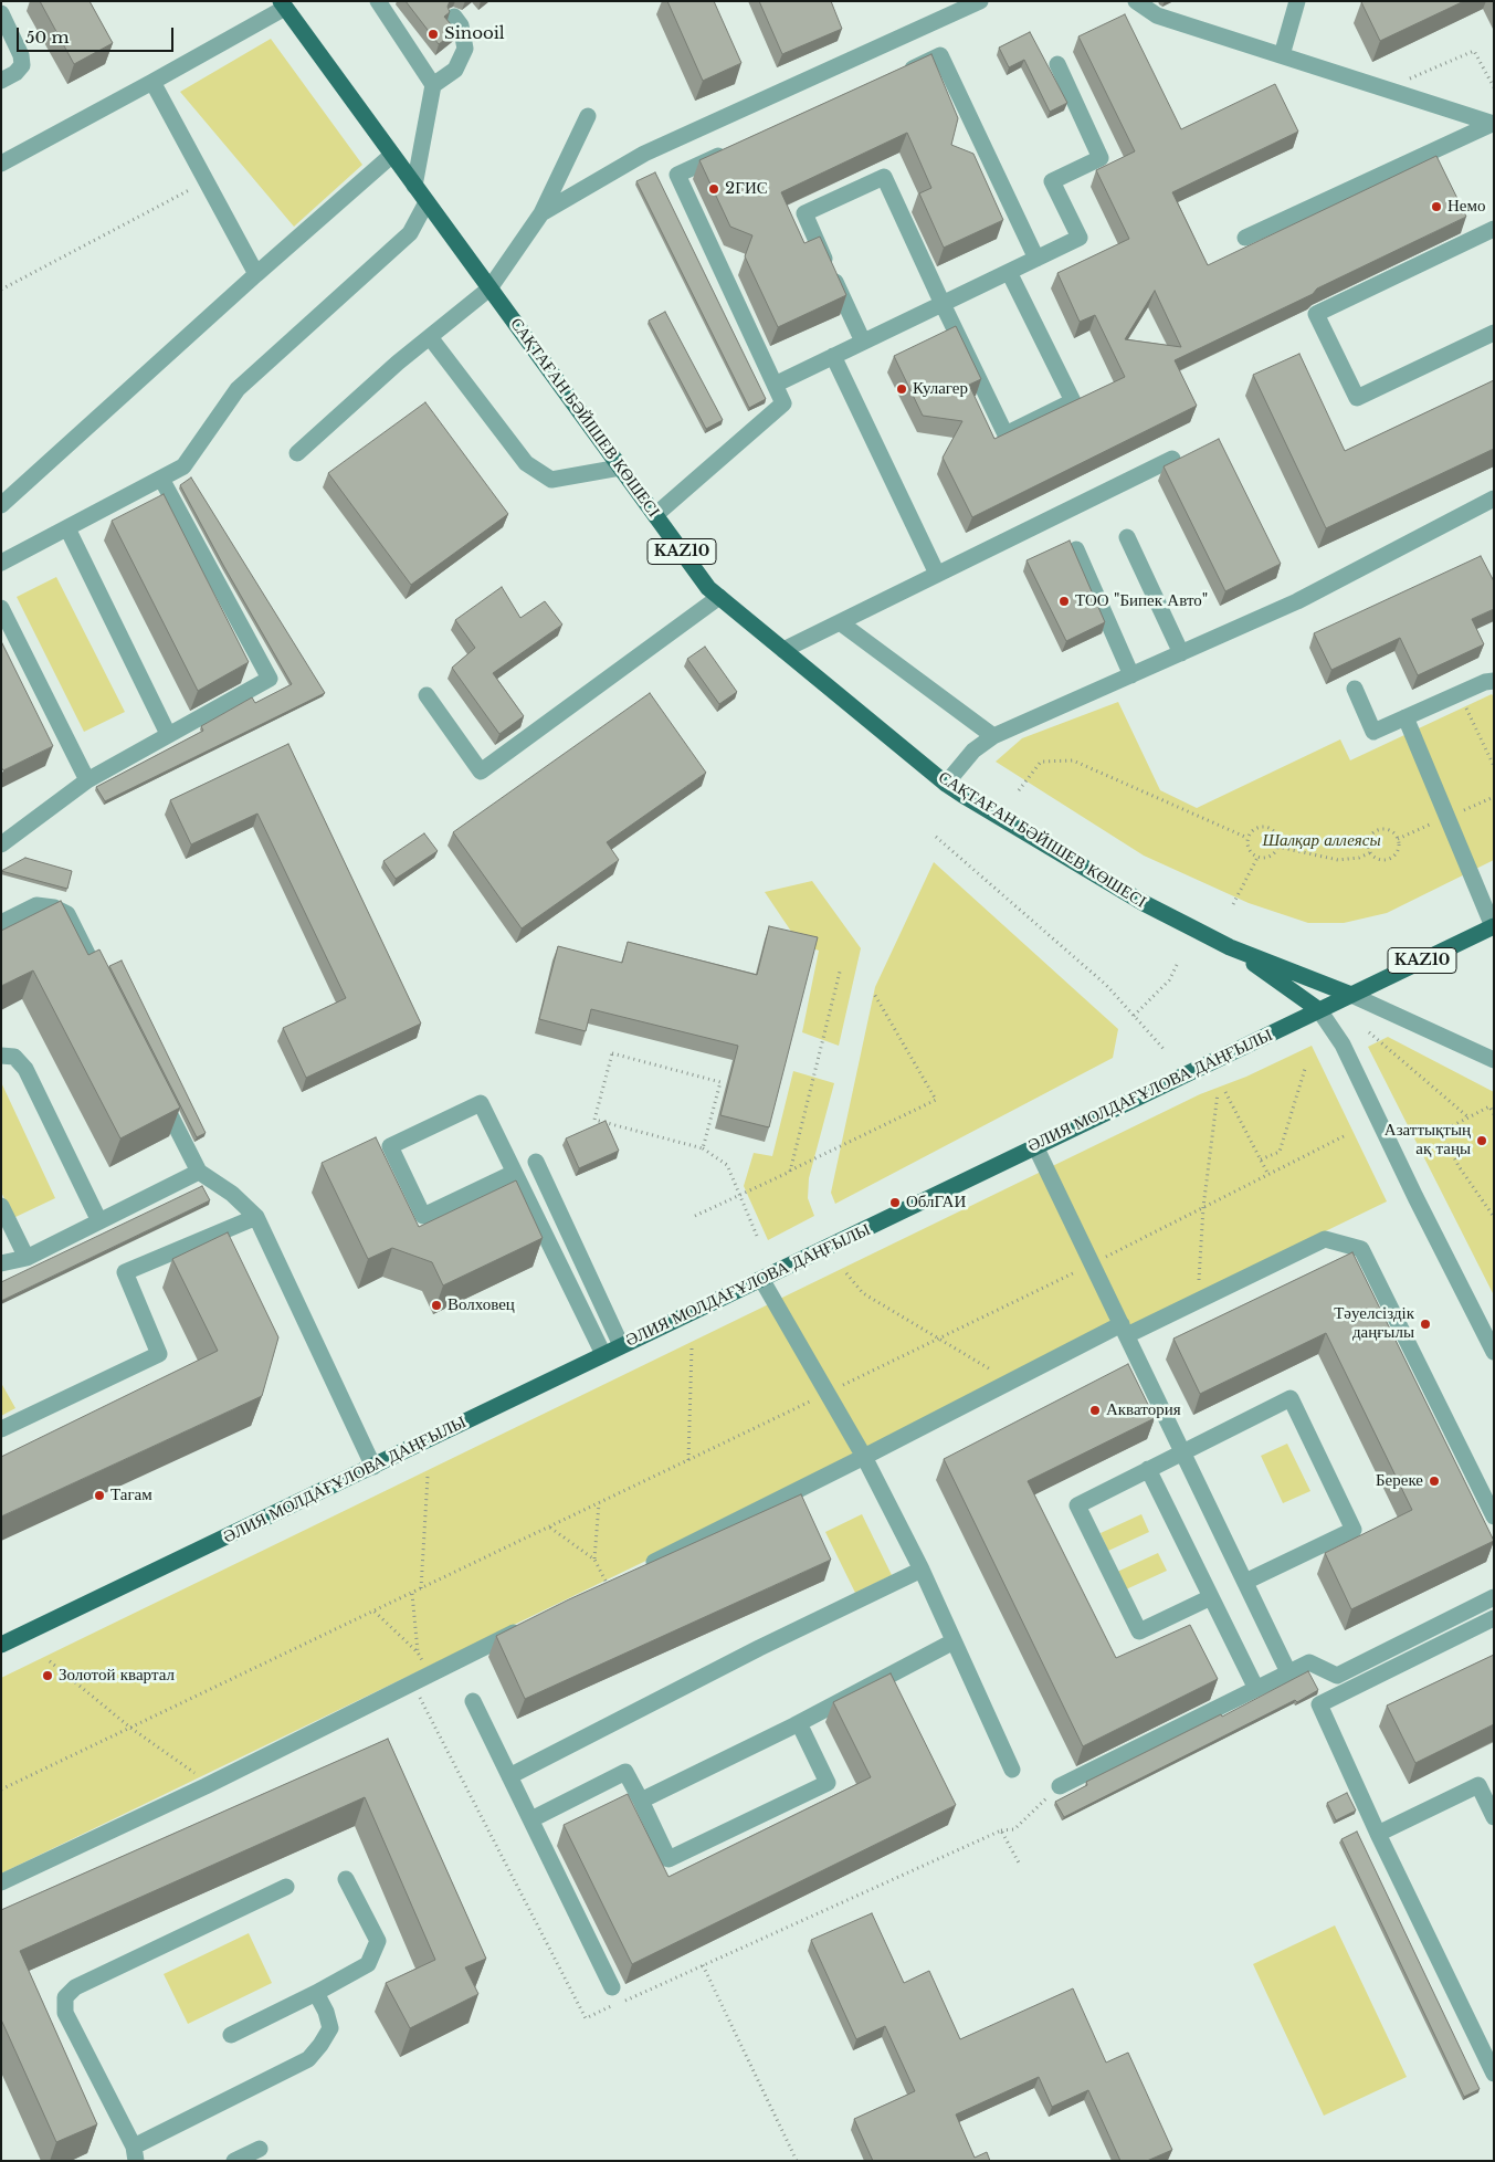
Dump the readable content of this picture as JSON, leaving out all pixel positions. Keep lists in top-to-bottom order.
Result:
{
  "streets": {
    "main road": ["САҚТАҒАН БӘЙІШЕВ КӨШЕСІ", "KAZ10", "ӘЛИЯ МОЛДАҒҰЛОВА ДАҢҒЫЛЫ"]
  },
  "crossings": [
    ["САҚТАҒАН БӘЙІШЕВ КӨШЕСІ", "ӘЛИЯ МОЛДАҒҰЛОВА ДАҢҒЫЛЫ"]
  ],
  "parks": ["Шалқар аллеясы"],
  "places": [
    "Sinooil",
    "2ГИС",
    "Немо",
    "Кулагер",
    "ТОО \"Бипек Авто\"",
    "Азаттықтың ақ таңы",
    "ОблГАИ",
    "Волховец",
    "Тәуелсіздік даңғылы",
    "Акватория",
    "Береке",
    "Тагам",
    "Золотой квартал"
  ],
  "scale_bar": "50 m"
}
